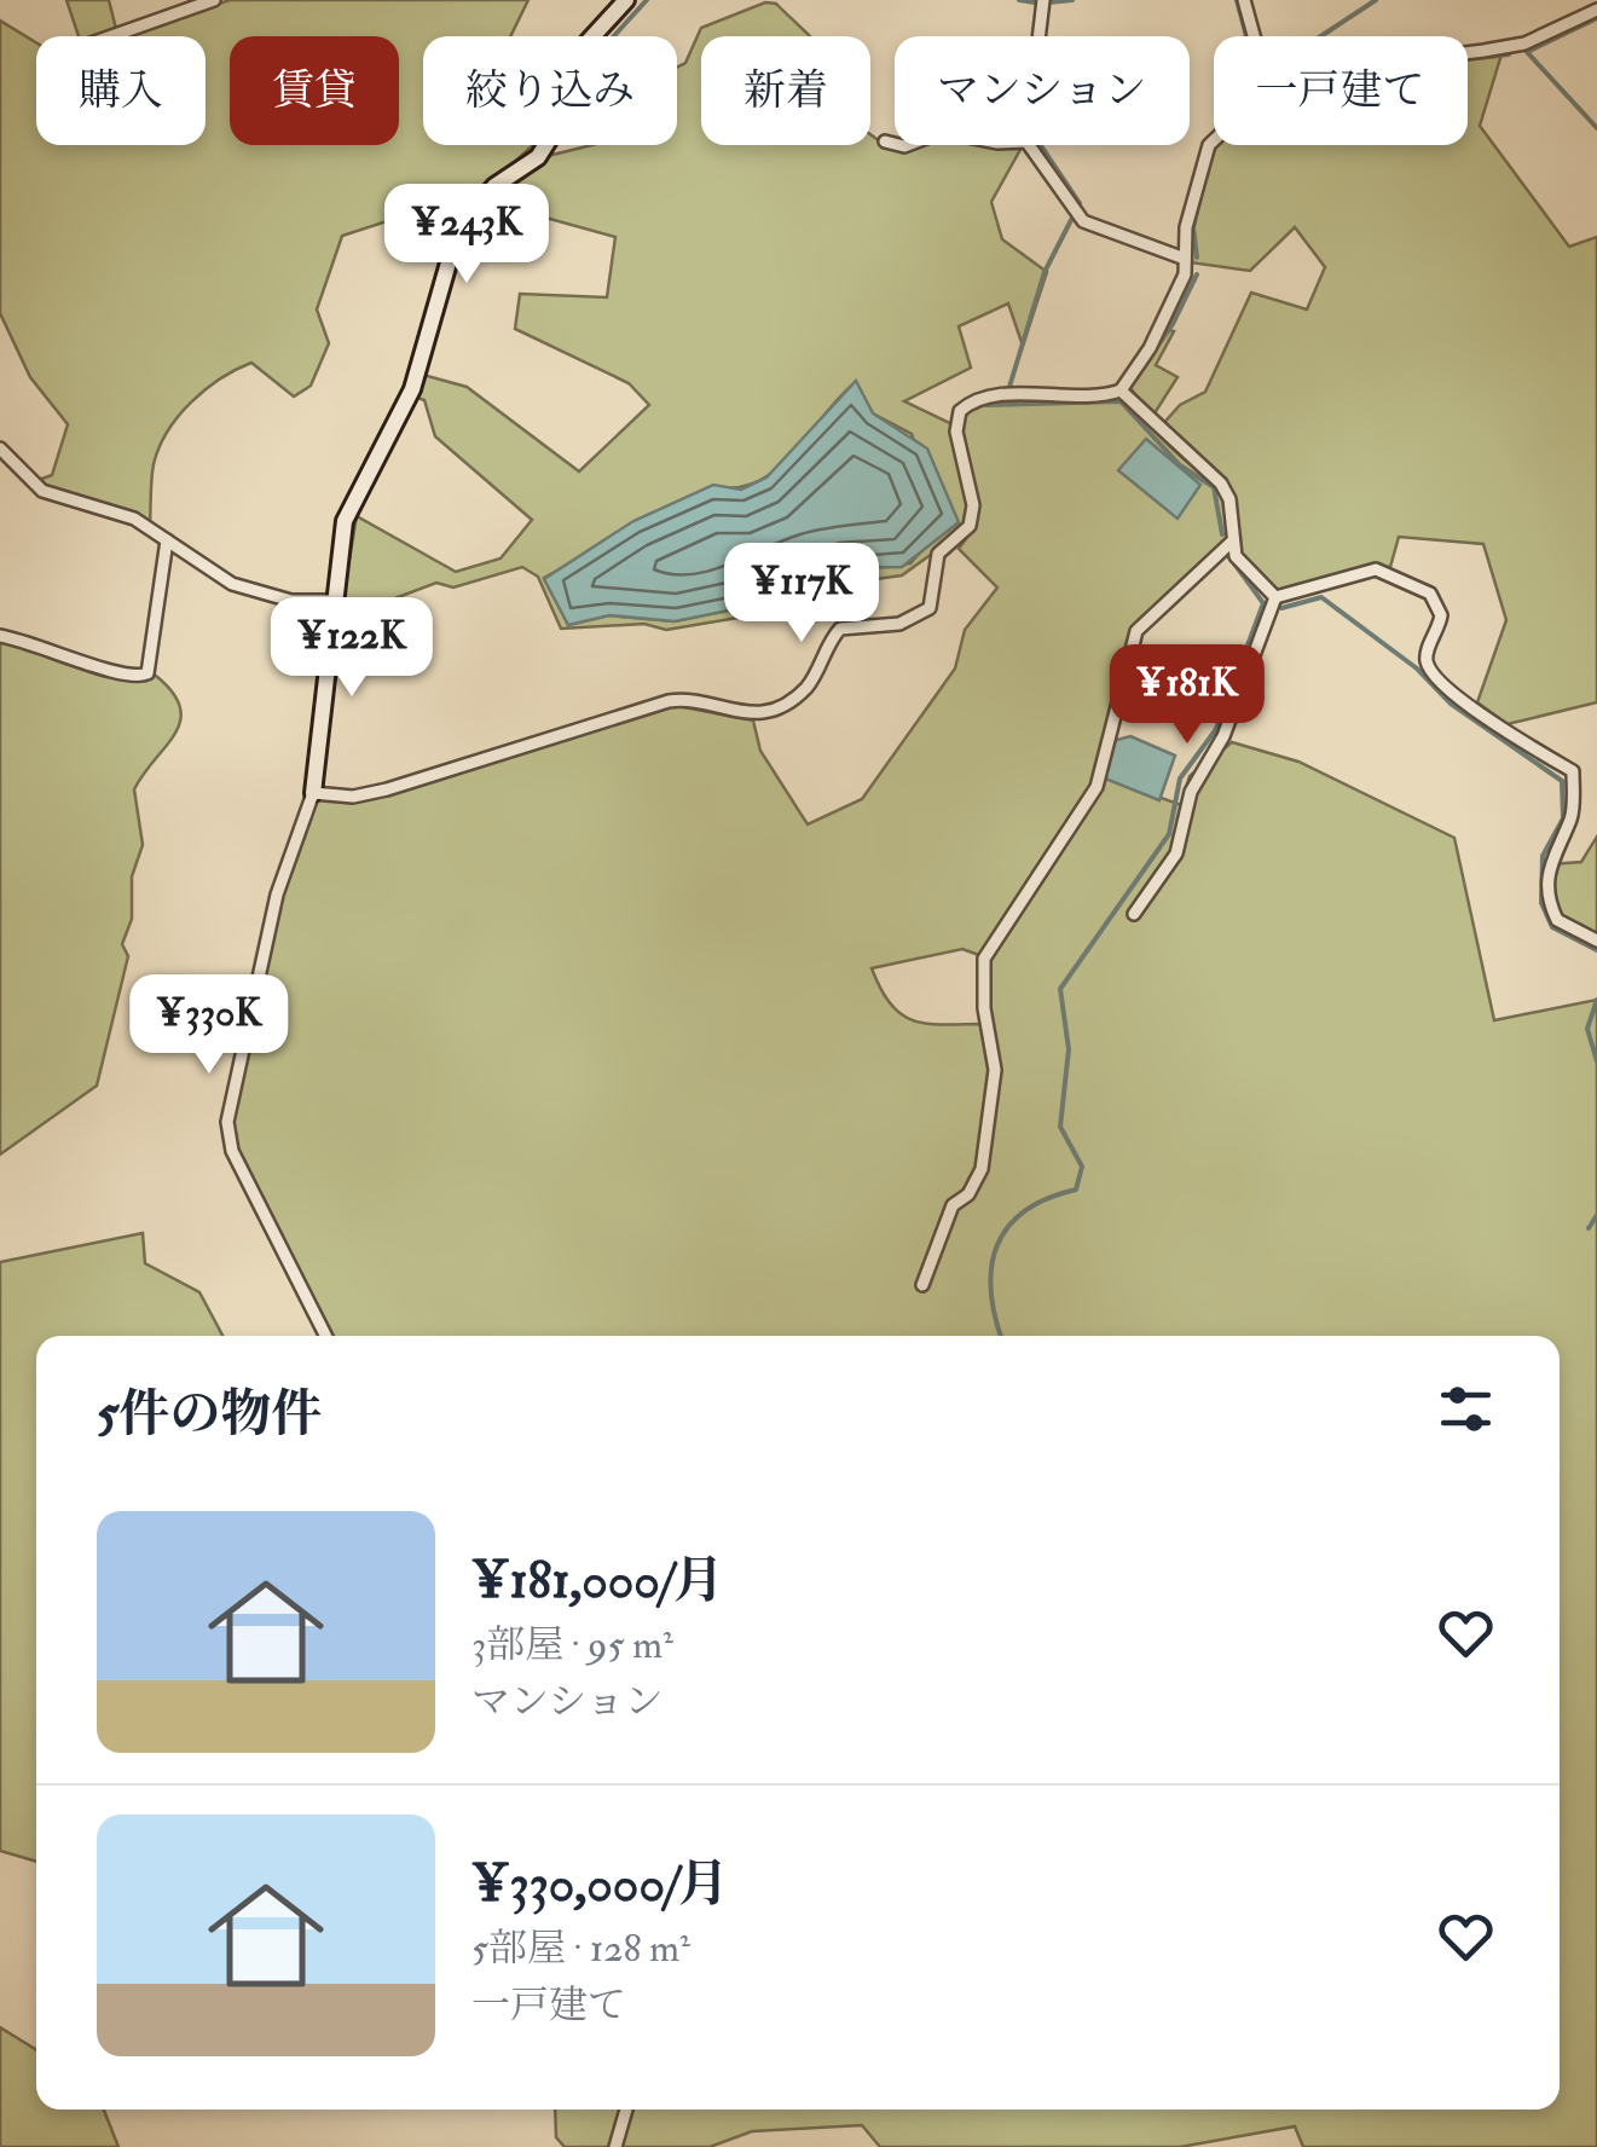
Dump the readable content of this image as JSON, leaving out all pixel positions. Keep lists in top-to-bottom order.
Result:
{
  "page": {
    "chip": [
      "購入",
      "賃貸",
      "絞り込み",
      "新着",
      "マンション",
      "一戸建て"
    ],
    "price": [
      "¥243K",
      "¥117K",
      "¥122K",
      "¥181K",
      "¥330K"
    ],
    "heading": "5件の物件",
    "list": [
      {
        "name": "¥181,000/月",
        "note": "3部屋 · 95 m² · マンション"
      },
      {
        "name": "¥330,000/月",
        "note": "5部屋 · 128 m² · 一戸建て"
      }
    ]
  }
}
